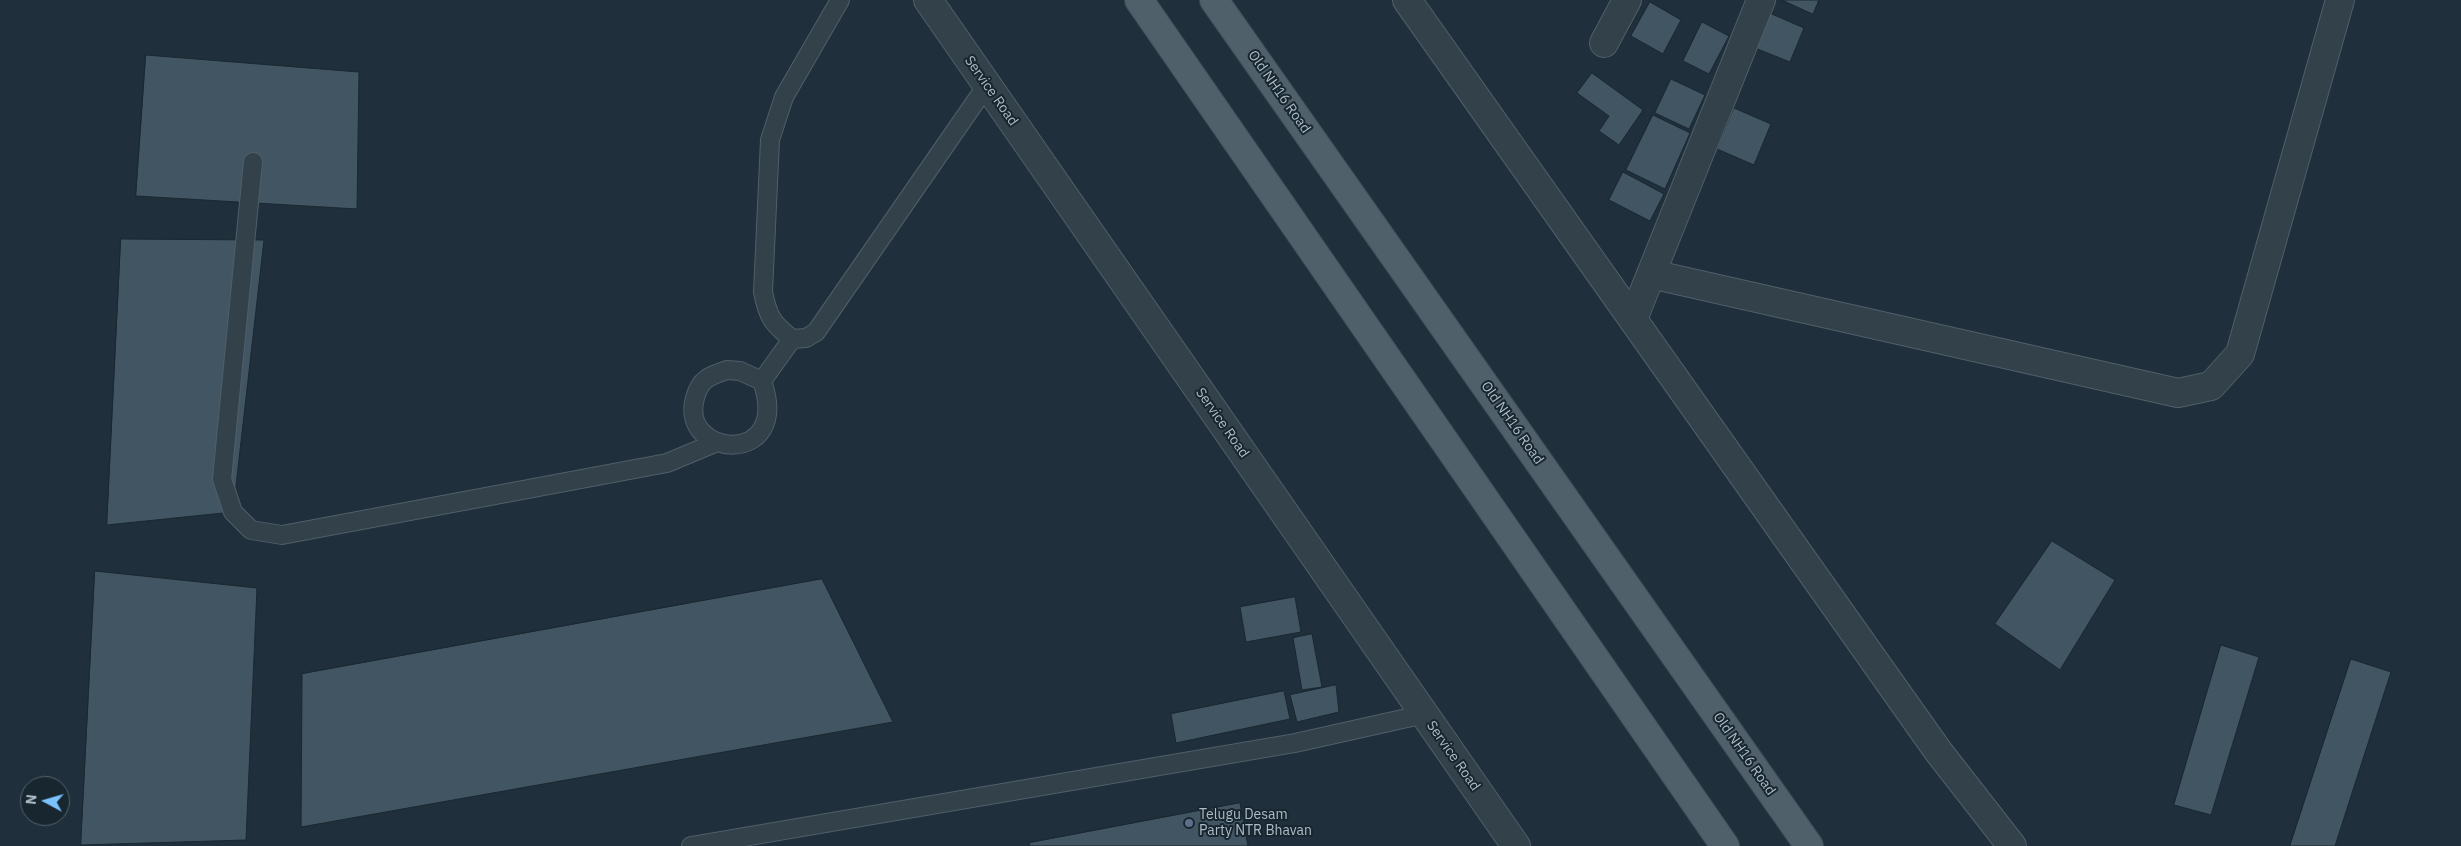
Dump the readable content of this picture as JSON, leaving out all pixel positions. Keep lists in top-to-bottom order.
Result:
{
  "streets": {
    "main road": ["Old NH16 Road"],
    "street": ["Service Road"]
  },
  "places": ["Telugu Desam Party NTR Bhavan"],
  "north": "left"
}
